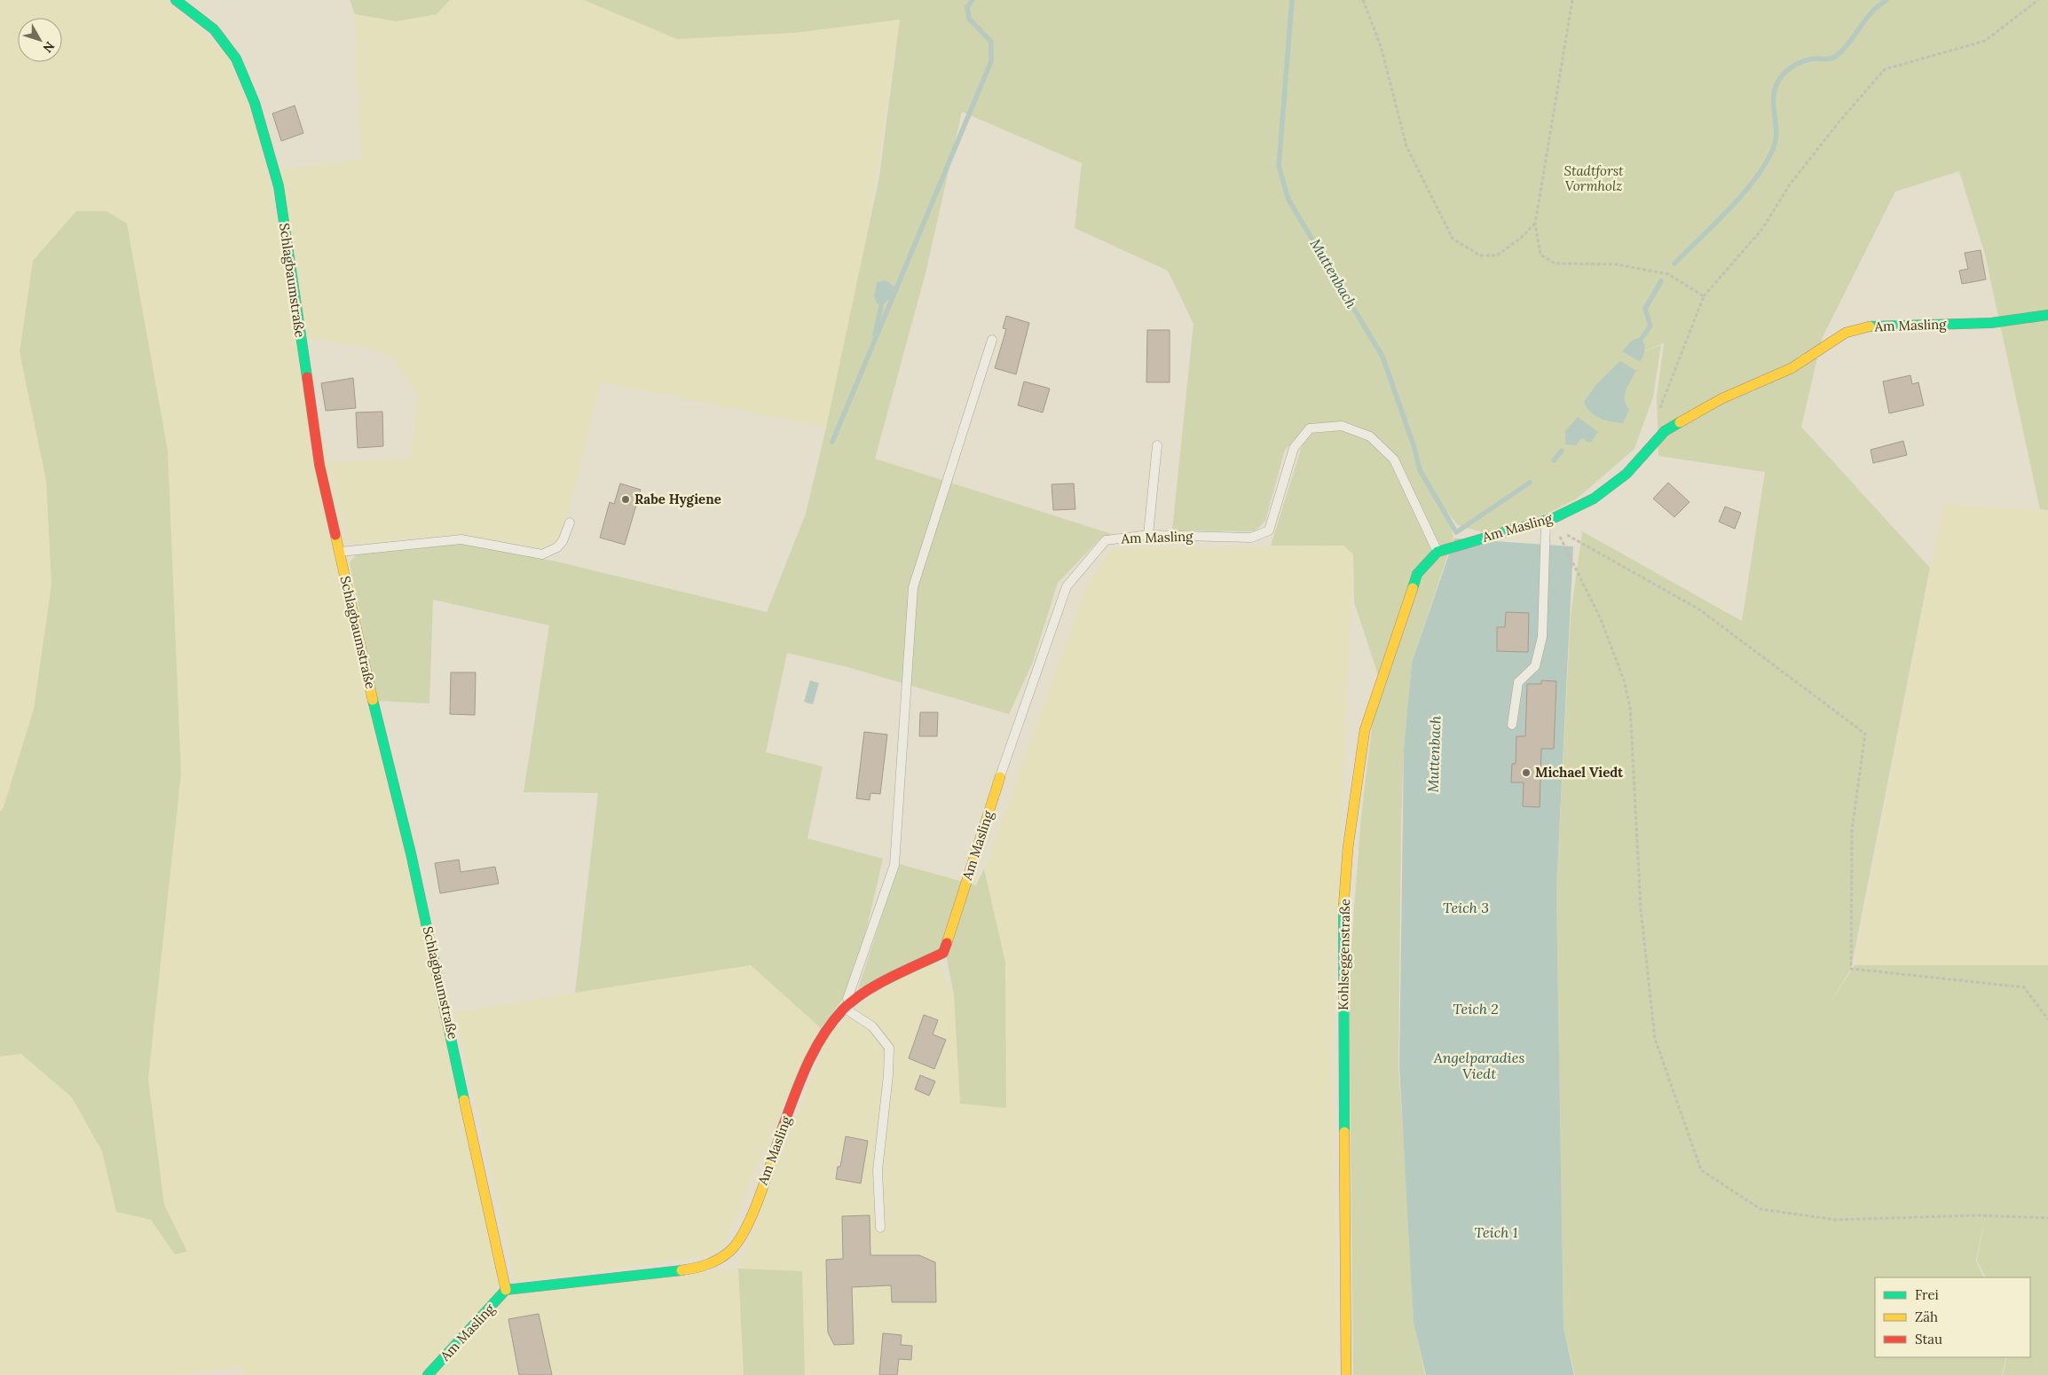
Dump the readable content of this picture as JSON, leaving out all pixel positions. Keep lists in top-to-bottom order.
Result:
{
  "streets": {
    "street": ["Schlagbaumstraße", "Am Masling", "Kohlseggenstraße"]
  },
  "crossings": [
    ["Schlagbaumstraße", "Am Masling"],
    ["Am Masling", "Kohlseggenstraße"]
  ],
  "water": [
    "Muttenbach",
    "Teich 3",
    "Teich 2",
    "Angelparadies Viedt",
    "Teich 1"
  ],
  "parks": ["Stadtforst Vormholz"],
  "places": ["Rabe Hygiene", "Michael Viedt"],
  "legend": ["Frei", "Zäh", "Stau"],
  "north": "bottom right"
}
